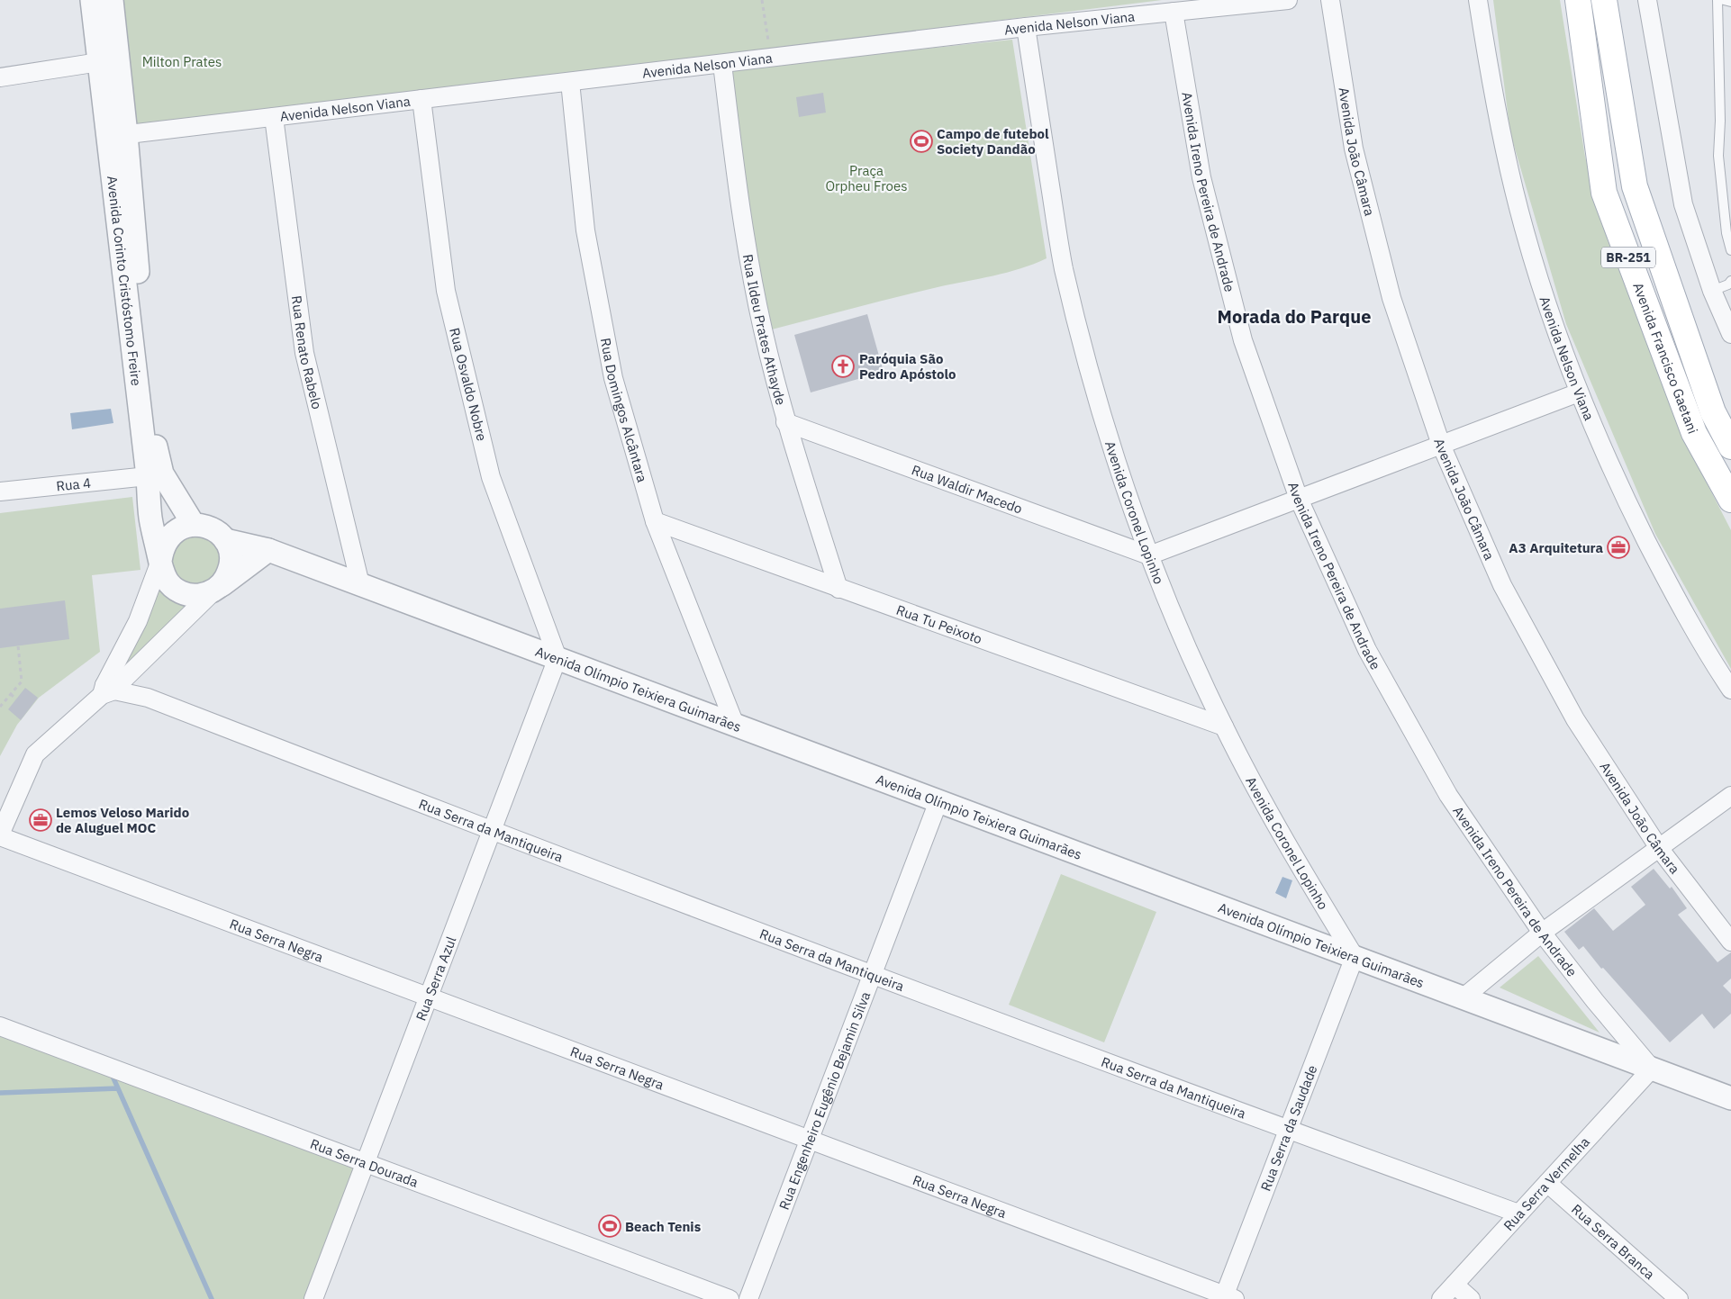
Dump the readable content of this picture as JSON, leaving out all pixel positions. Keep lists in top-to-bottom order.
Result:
{
  "streets": {
    "main road": ["BR-251", "Avenida Francisco Gaetani"],
    "street": [
      "Avenida Nelson Viana",
      "Avenida João Câmara",
      "Avenida Ireno Pereira de Andrade",
      "Avenida Corinto Cristóstomo Freire",
      "Rua Ildeu Prates Athayde",
      "Rua Renato Rabelo",
      "Rua Osvaldo Nobre",
      "Rua Domingos Alcântara",
      "Rua 4",
      "Rua Waldir Macedo",
      "Avenida Coronel Lopinho",
      "Rua Tu Peixoto",
      "Avenida Olímpio Teixiera Guimarães",
      "Rua Serra da Mantiqueira",
      "Rua Serra Negra",
      "Rua Serra Azul",
      "Rua Engenheiro Eugênio Bejamin Silva",
      "Rua Serra da Saudade",
      "Rua Serra Dourada",
      "Rua Serra Vermelha",
      "Rua Serra Branca"
    ]
  },
  "crossings": [
    ["Avenida Nelson Viana", "Avenida Ireno Pereira de Andrade"],
    ["Avenida Nelson Viana", "Avenida Corinto Cristóstomo Freire"],
    ["Avenida Nelson Viana", "Rua Ildeu Prates Athayde"],
    ["Avenida Nelson Viana", "Rua Renato Rabelo"],
    ["Avenida Nelson Viana", "Rua Osvaldo Nobre"],
    ["Avenida Nelson Viana", "Rua Domingos Alcântara"],
    ["Avenida Nelson Viana", "Avenida Coronel Lopinho"],
    ["Avenida Ireno Pereira de Andrade", "Avenida Olímpio Teixiera Guimarães"],
    ["Avenida Ireno Pereira de Andrade", "Rua Serra Vermelha"],
    ["Avenida Corinto Cristóstomo Freire", "Rua 4"],
    ["Avenida Corinto Cristóstomo Freire", "Avenida Olímpio Teixiera Guimarães"],
    ["Rua Ildeu Prates Athayde", "Rua Waldir Macedo"],
    ["Rua Ildeu Prates Athayde", "Rua Tu Peixoto"],
    ["Rua Renato Rabelo", "Avenida Olímpio Teixiera Guimarães"],
    ["Rua Osvaldo Nobre", "Avenida Olímpio Teixiera Guimarães"],
    ["Rua Osvaldo Nobre", "Rua Serra Azul"],
    ["Rua Domingos Alcântara", "Rua Tu Peixoto"],
    ["Rua Domingos Alcântara", "Avenida Olímpio Teixiera Guimarães"],
    ["Rua Waldir Macedo", "Avenida Coronel Lopinho"],
    ["Avenida Coronel Lopinho", "Rua Tu Peixoto"],
    ["Avenida Coronel Lopinho", "Avenida Olímpio Teixiera Guimarães"],
    ["Avenida Coronel Lopinho", "Rua Serra da Saudade"],
    ["Avenida Olímpio Teixiera Guimarães", "Rua Serra Azul"],
    ["Avenida Olímpio Teixiera Guimarães", "Rua Engenheiro Eugênio Bejamin Silva"],
    ["Avenida Olímpio Teixiera Guimarães", "Rua Serra da Saudade"],
    ["Avenida Olímpio Teixiera Guimarães", "Rua Serra Vermelha"],
    ["Rua Serra da Mantiqueira", "Rua Serra Azul"],
    ["Rua Serra da Mantiqueira", "Rua Engenheiro Eugênio Bejamin Silva"],
    ["Rua Serra da Mantiqueira", "Rua Serra da Saudade"],
    ["Rua Serra da Mantiqueira", "Rua Serra Vermelha"],
    ["Rua Serra Negra", "Rua Serra Azul"],
    ["Rua Serra Negra", "Rua Engenheiro Eugênio Bejamin Silva"],
    ["Rua Serra Negra", "Rua Serra da Saudade"],
    ["Rua Serra Azul", "Rua Serra Dourada"],
    ["Rua Serra Vermelha", "Rua Serra Branca"]
  ],
  "districts": ["Morada do Parque"],
  "parks": ["Milton Prates", "Praça Orpheu Froes"],
  "places": {
    "sports": ["Campo de futebol Society Dandão", "Beach Tenis"],
    "church": ["Paróquia São Pedro Apóstolo"],
    "office": ["A3 Arquitetura", "Lemos Veloso Marido de Aluguel MOC"]
  }
}
